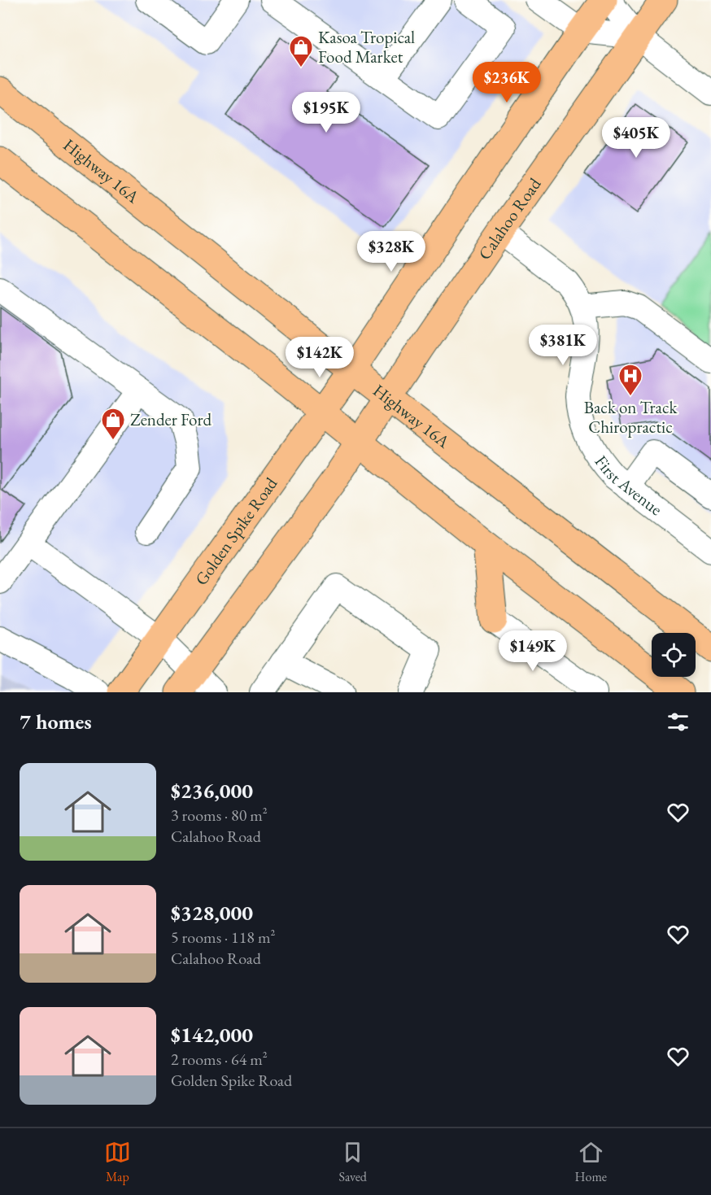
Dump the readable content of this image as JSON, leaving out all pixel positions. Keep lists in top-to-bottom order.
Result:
{
  "streets": {
    "main road": ["Highway 16A", "Calahoo Road", "Golden Spike Road"],
    "street": ["First Avenue"]
  },
  "crossings": [
    ["Highway 16A", "Calahoo Road"],
    ["Highway 16A", "Golden Spike Road"],
    ["Calahoo Road", "First Avenue"]
  ],
  "places": {
    "shop": ["Kasoa Tropical Food Market", "Zender Ford"],
    "hospital": ["Back on Track Chiropractic"]
  },
  "page": {
    "price": [
      "$236K",
      "$195K",
      "$405K",
      "$328K",
      "$381K",
      "$142K",
      "$149K"
    ],
    "heading": "7 homes",
    "list": [
      {
        "name": "$236,000",
        "note": "3 rooms · 80 m² · Calahoo Road"
      },
      {
        "name": "$328,000",
        "note": "5 rooms · 118 m² · Calahoo Road"
      },
      {
        "name": "$142,000",
        "note": "2 rooms · 64 m² · Golden Spike Road"
      }
    ],
    "tabs": ["Map", "Saved", "Home"]
  }
}
